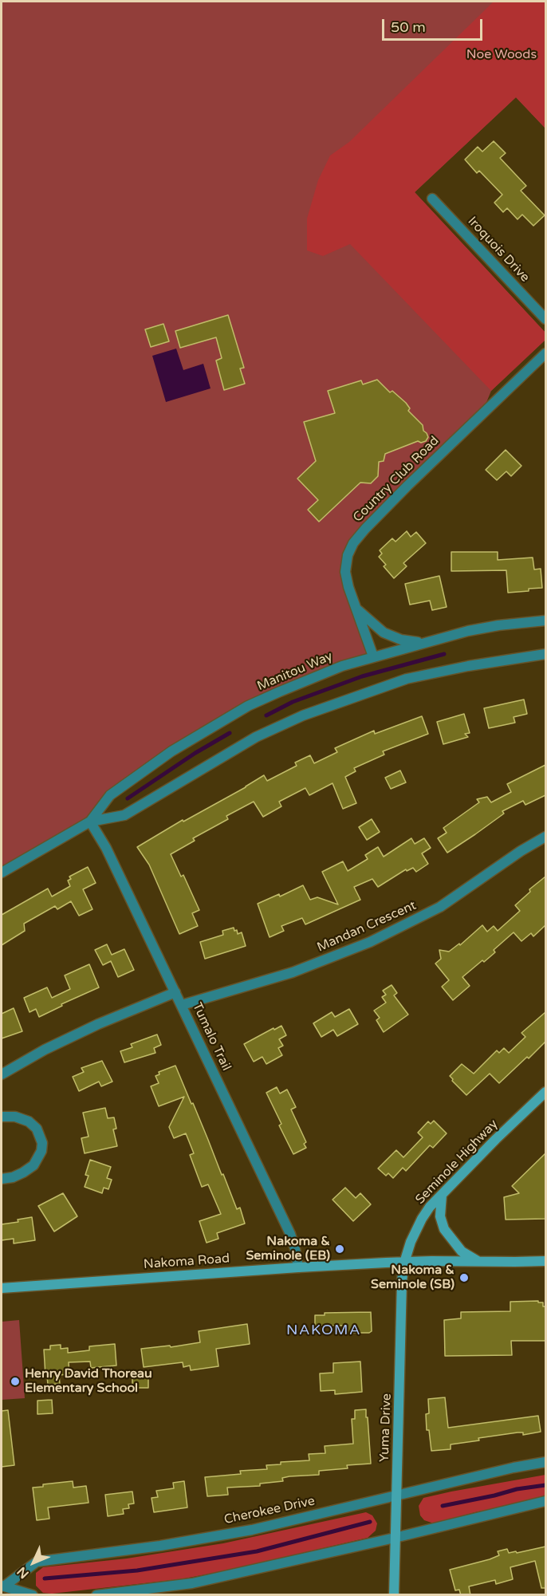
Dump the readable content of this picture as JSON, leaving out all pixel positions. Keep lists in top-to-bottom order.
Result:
{
  "streets": {
    "main road": ["Seminole Highway", "Nakoma Road", "Yuma Drive"],
    "street": [
      "Iroquois Drive",
      "Country Club Road",
      "Manitou Way",
      "Mandan Crescent",
      "Tumalo Trail",
      "Cherokee Drive"
    ]
  },
  "crossings": [
    ["Country Club Road", "Manitou Way"],
    ["Manitou Way", "Tumalo Trail"],
    ["Mandan Crescent", "Tumalo Trail"],
    ["Tumalo Trail", "Nakoma Road"],
    ["Seminole Highway", "Nakoma Road"],
    ["Seminole Highway", "Yuma Drive"],
    ["Nakoma Road", "Yuma Drive"],
    ["Yuma Drive", "Cherokee Drive"]
  ],
  "districts": ["NAKOMA"],
  "parks": ["Noe Woods"],
  "places": ["Nakoma & Seminole (EB)", "Nakoma & Seminole (SB)", "Henry David Thoreau Elementary School"],
  "scale_bar": "50 m",
  "north": "bottom left"
}
